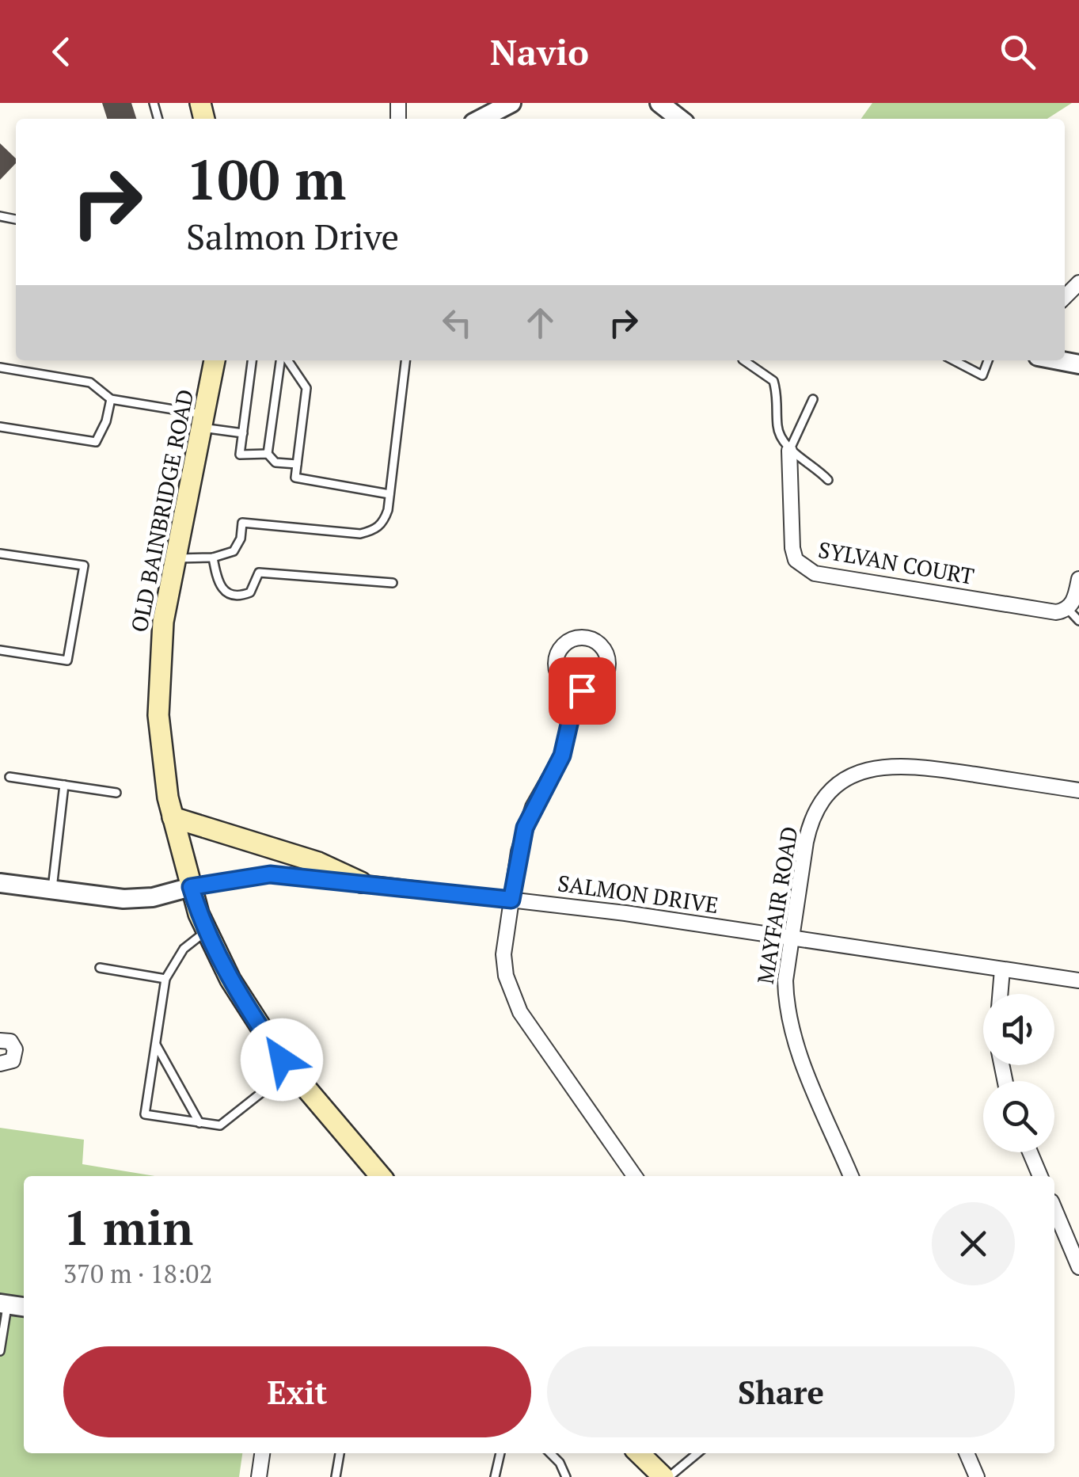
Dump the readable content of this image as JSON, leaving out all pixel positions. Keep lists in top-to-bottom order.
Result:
{
  "streets": {
    "main road": ["OLD BAINBRIDGE ROAD"],
    "street": ["SYLVAN COURT", "SALMON DRIVE", "MAYFAIR ROAD"]
  },
  "crossings": [
    ["OLD BAINBRIDGE ROAD", "SALMON DRIVE"],
    ["SALMON DRIVE", "MAYFAIR ROAD"]
  ],
  "page": {
    "header": "Navio",
    "turn": ["100 m", "Salmon Drive"],
    "heading": ["1 min", "370 m · 18:02"],
    "buttons": ["Exit", "Share"]
  }
}
